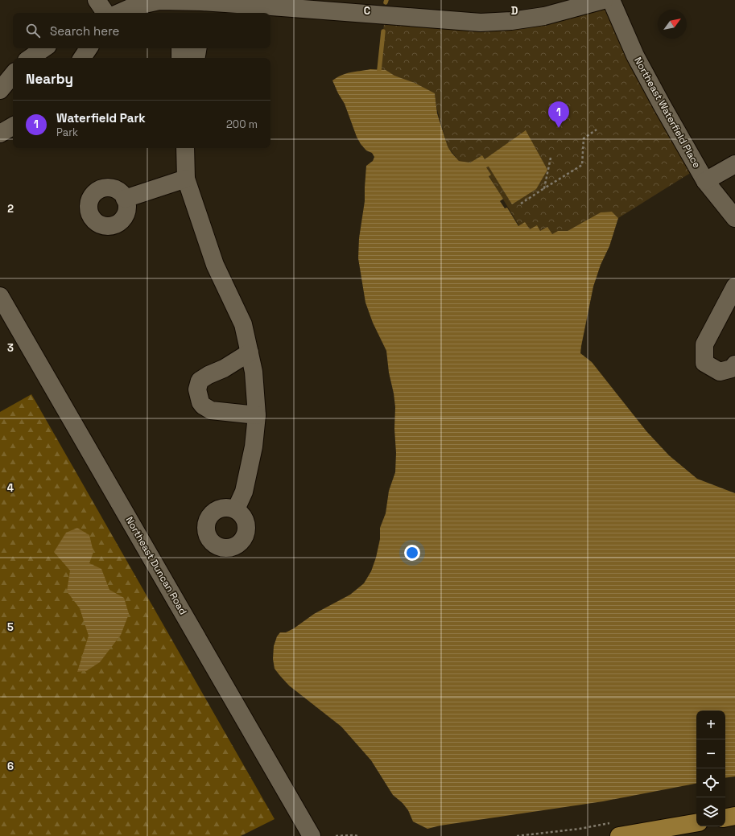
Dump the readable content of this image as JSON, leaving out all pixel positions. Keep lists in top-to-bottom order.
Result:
{
  "streets": {
    "street": ["Northeast Waterfield Place", "Northeast Duncan Road"]
  },
  "north": "top right",
  "page": {
    "search": "Search here",
    "heading": "Nearby",
    "list": [
      {
        "mark": "1",
        "name": "Waterfield Park",
        "note": "Park",
        "value": "200 m"
      }
    ],
    "pins": "1",
    "map_buttons": ["+", "−"]
  },
  "grid": {
    "columns": ["C", "D"],
    "rows": [
      "2",
      "3",
      "4",
      "5",
      "6"
    ]
  }
}
